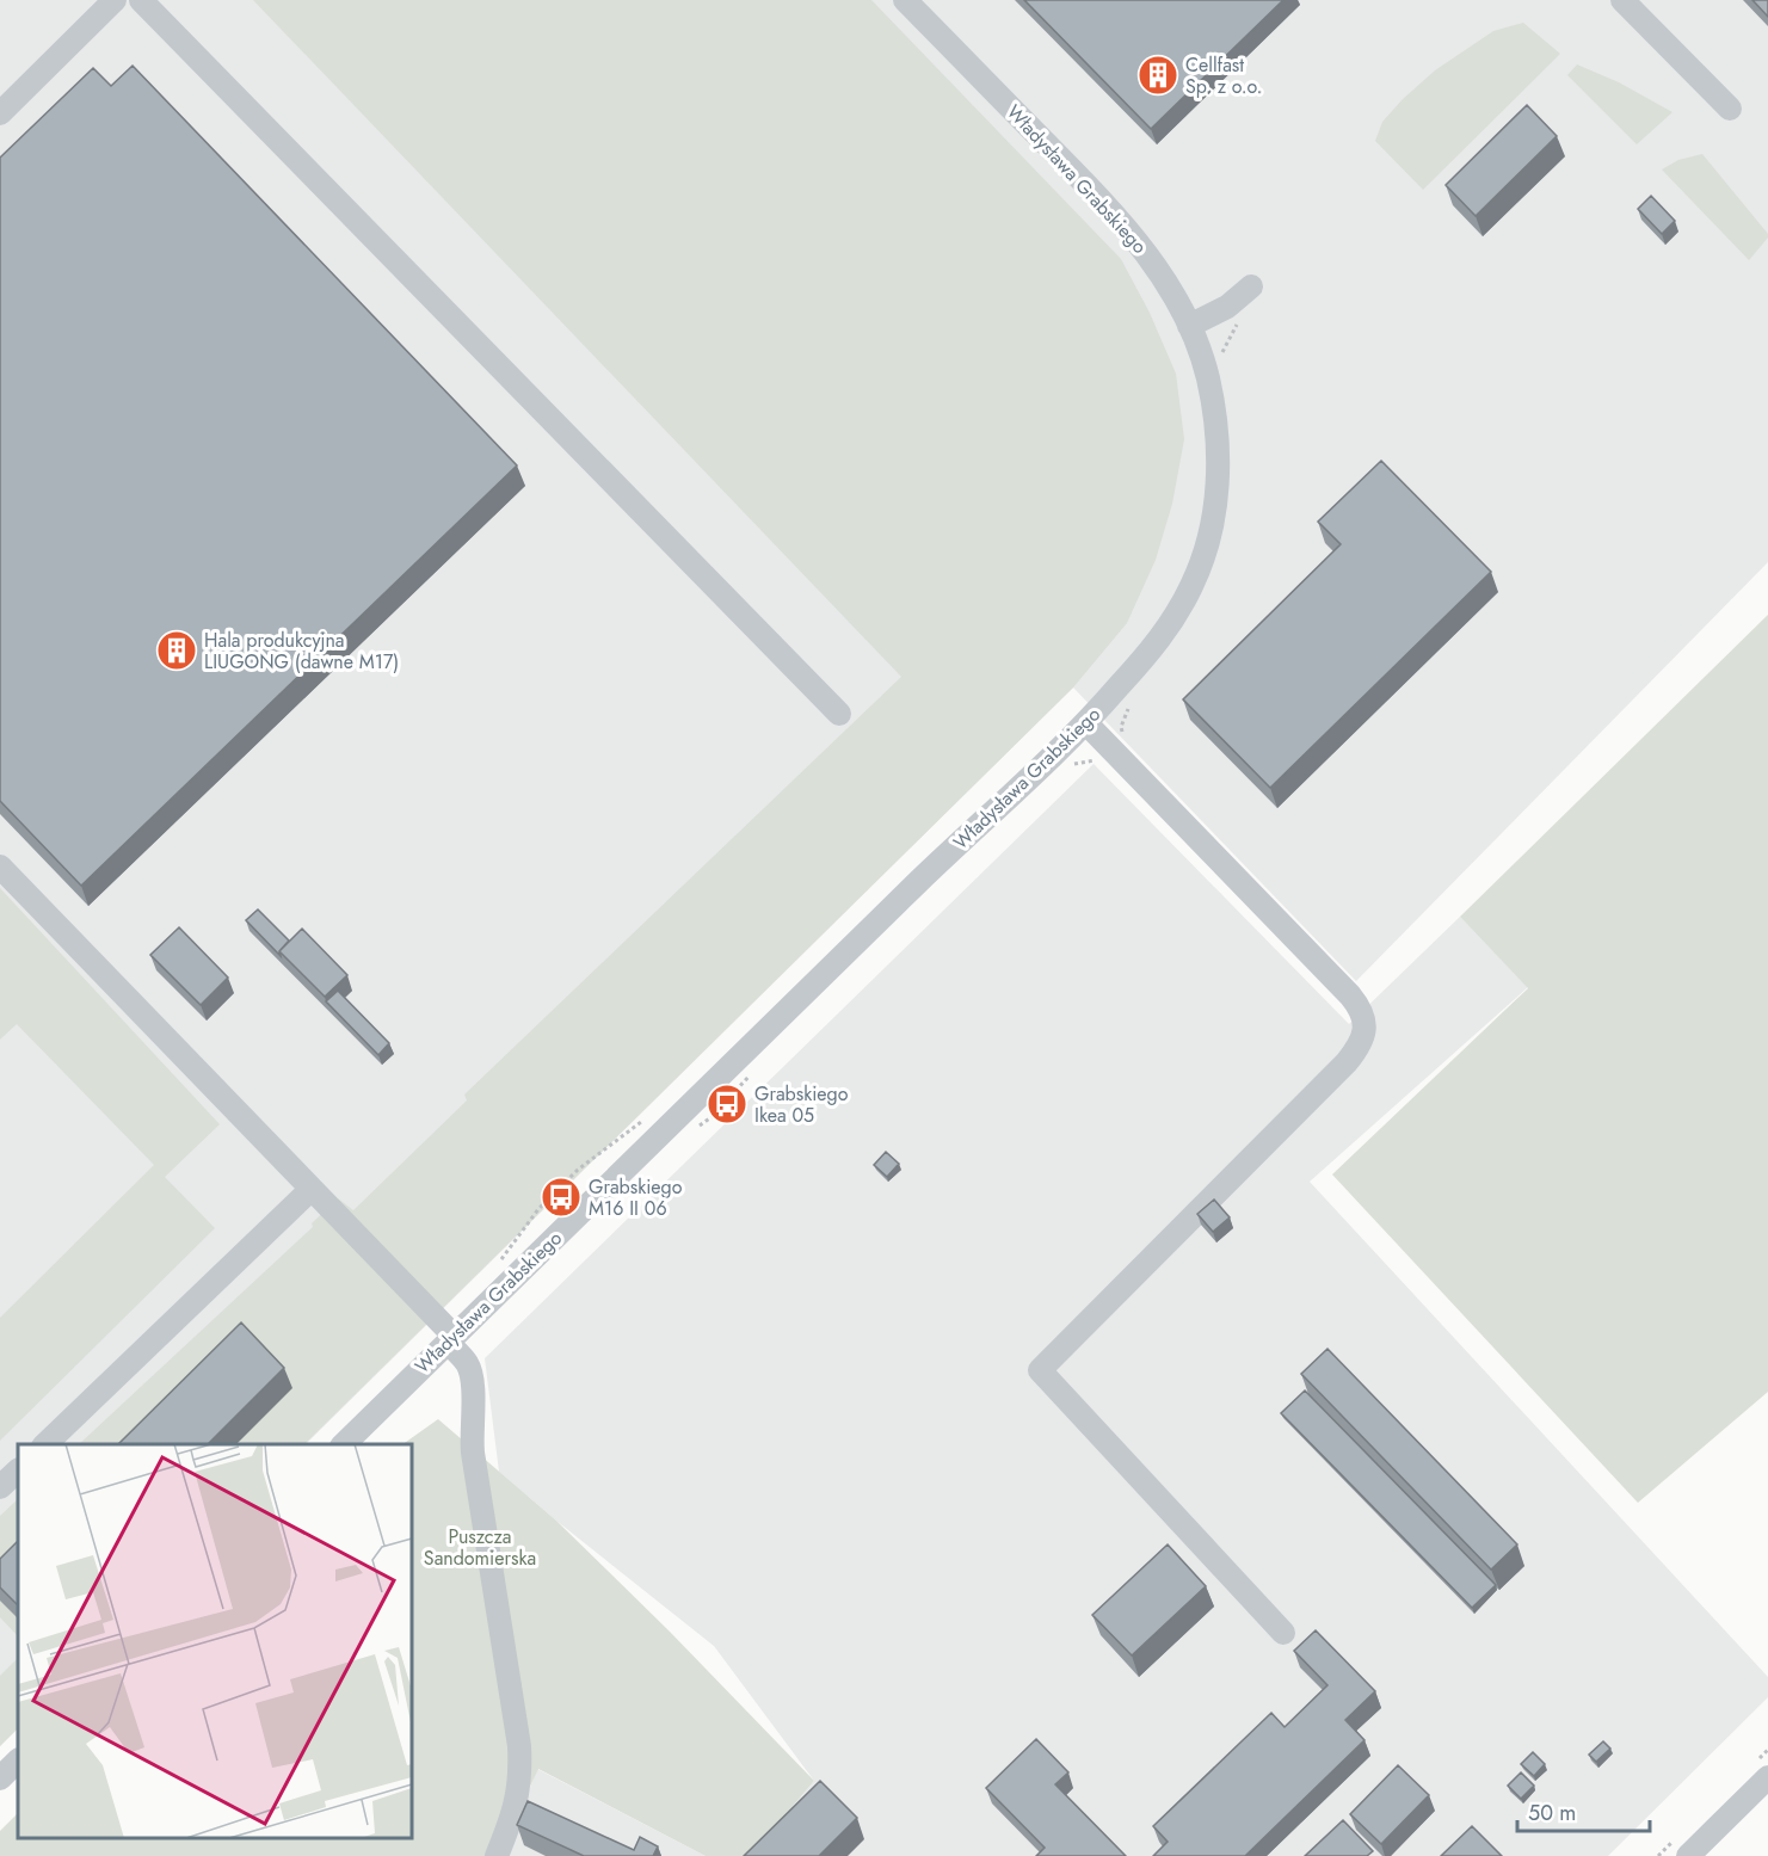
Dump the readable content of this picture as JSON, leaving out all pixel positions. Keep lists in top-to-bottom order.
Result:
{
  "streets": {
    "street": ["Władysława Grabskiego"]
  },
  "parks": ["Puszcza Sandomierska"],
  "places": {
    "building": ["Cellfast Sp. z o.o.", "Hala produkcyjna LIUGONG (dawne M17)"],
    "bus stop": ["Grabskiego Ikea 05", "Grabskiego M16 II 06"]
  },
  "scale_bar": "50 m"
}
